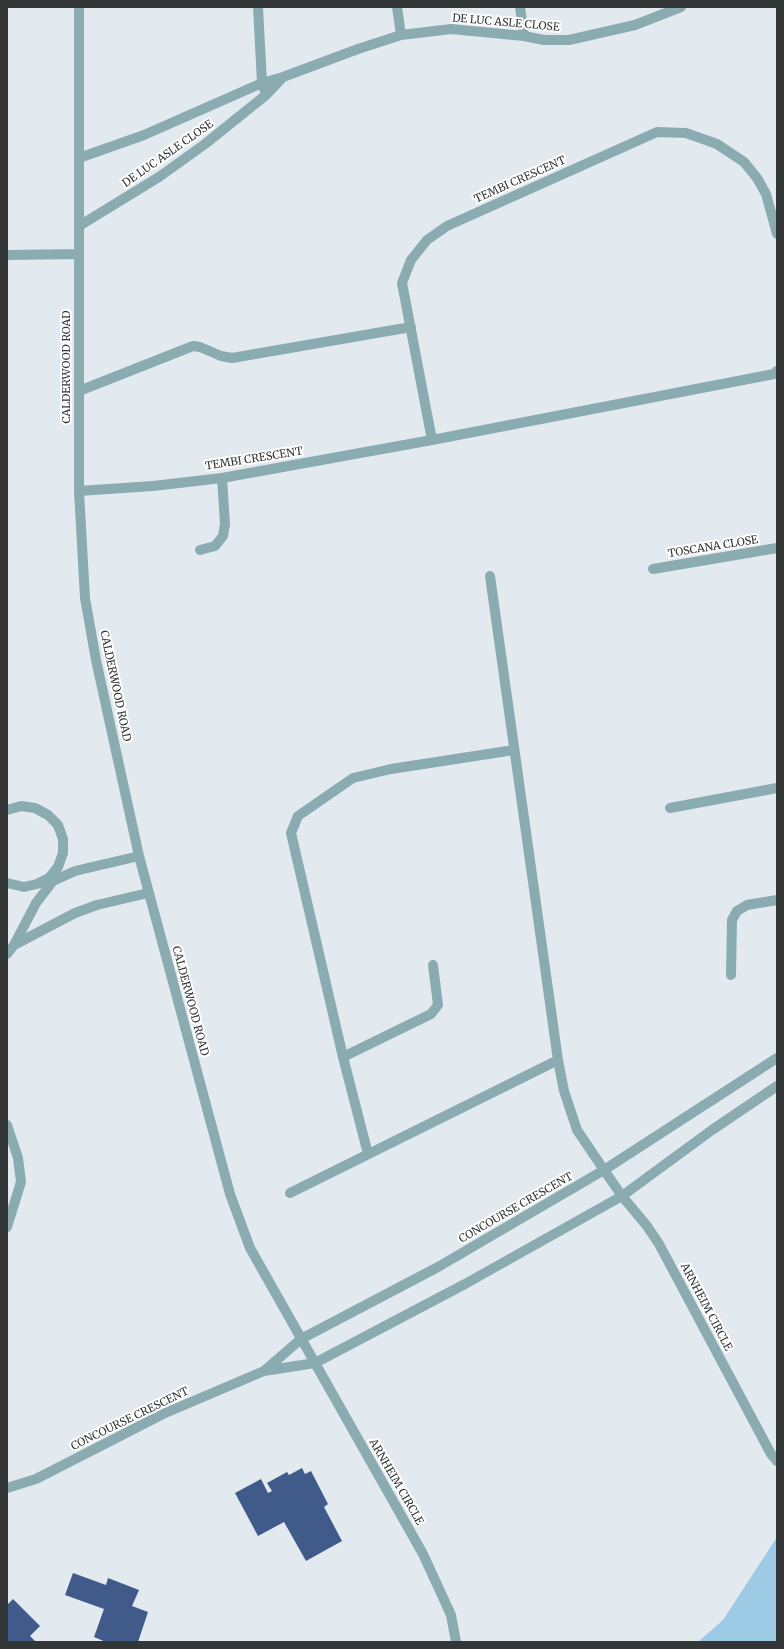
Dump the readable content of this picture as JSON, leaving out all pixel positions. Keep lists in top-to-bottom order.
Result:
{
  "streets": {
    "street": [
      "DE LUC ASLE CLOSE",
      "TEMBI CRESCENT",
      "CALDERWOOD ROAD",
      "TOSCANA CLOSE",
      "CONCOURSE CRESCENT",
      "ARNHEIM CIRCLE"
    ]
  },
  "crossings": [
    ["DE LUC ASLE CLOSE", "CALDERWOOD ROAD"],
    ["TEMBI CRESCENT", "CALDERWOOD ROAD"],
    ["CALDERWOOD ROAD", "CONCOURSE CRESCENT"],
    ["CALDERWOOD ROAD", "ARNHEIM CIRCLE"],
    ["CONCOURSE CRESCENT", "ARNHEIM CIRCLE"]
  ]
}
